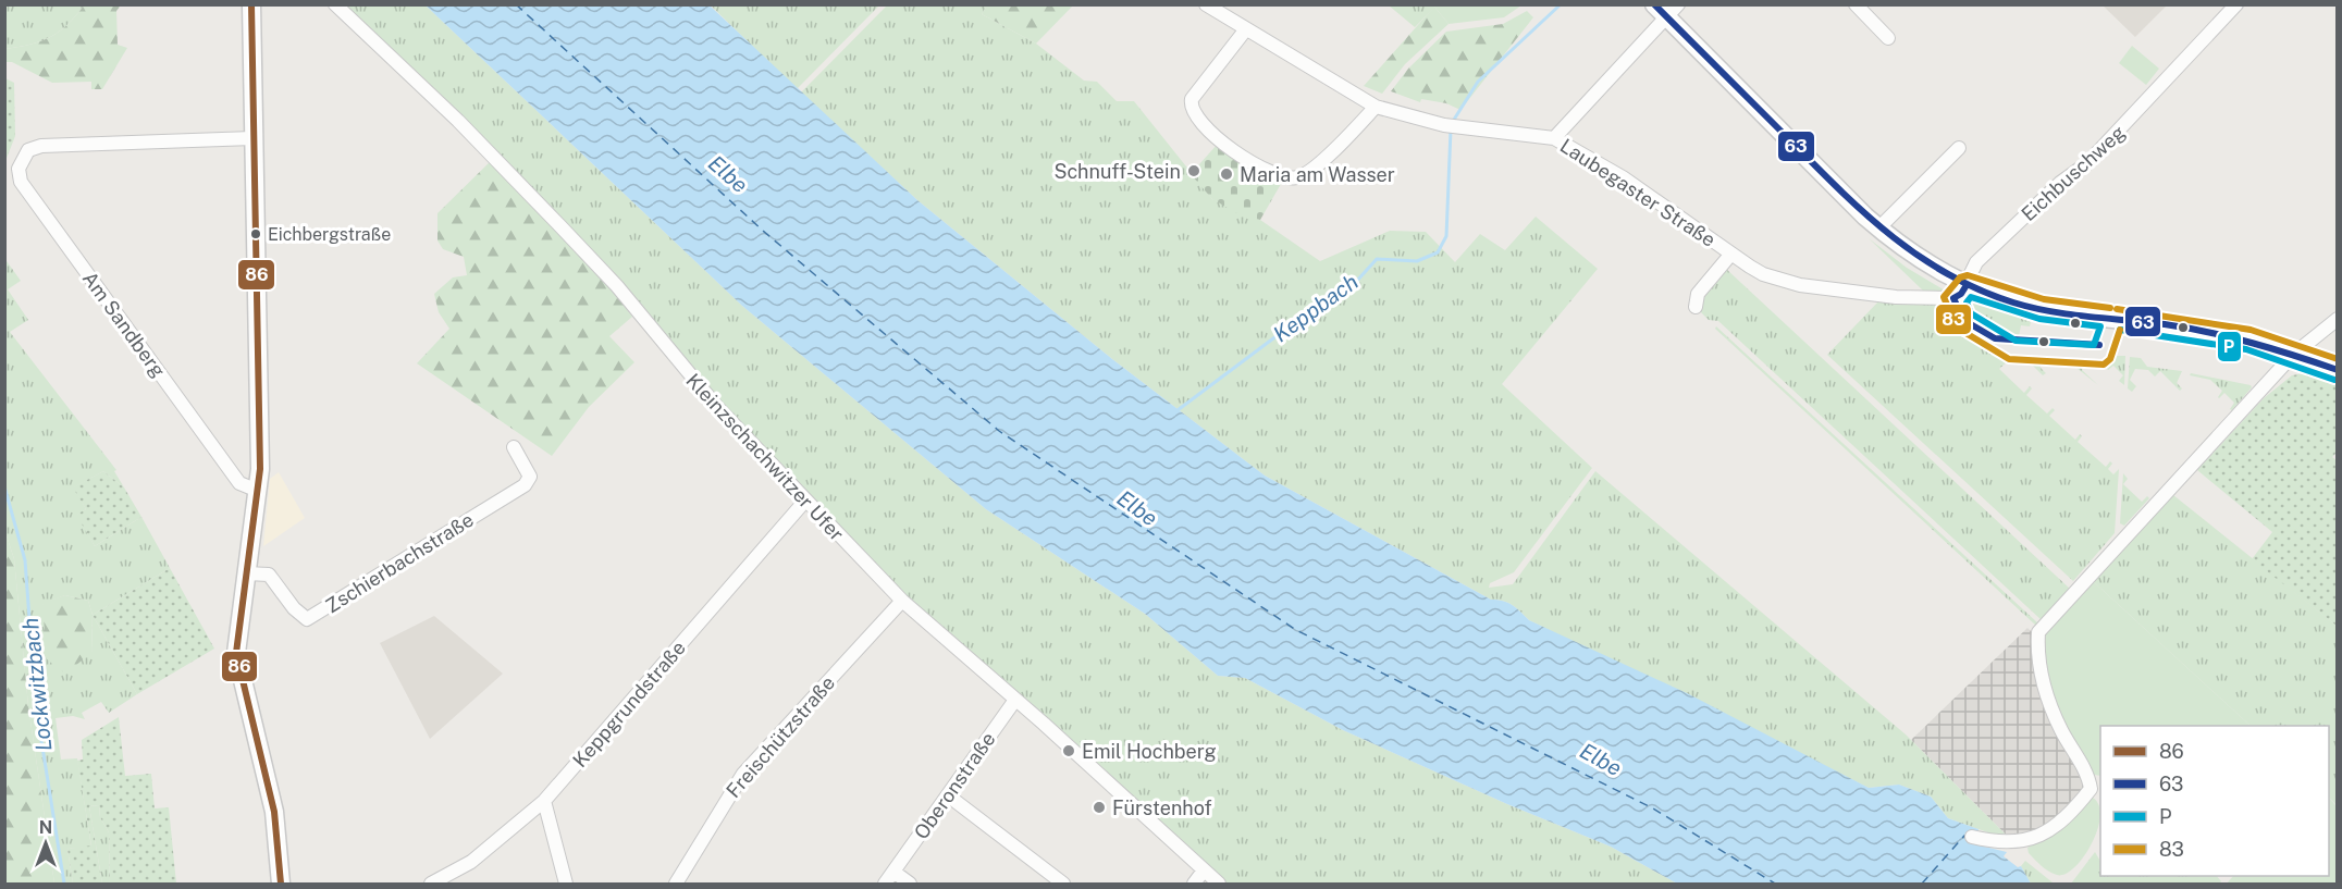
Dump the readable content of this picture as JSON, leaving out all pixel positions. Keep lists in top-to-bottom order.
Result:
{
  "streets": {
    "street": [
      "Eichbuschweg",
      "Laubegaster Straße",
      "Am Sandberg",
      "Kleinzschachwitzer Ufer",
      "Zschierbachstraße",
      "Keppgrundstraße",
      "Freischützstraße",
      "Oberonstraße"
    ]
  },
  "crossings": [
    ["Eichbuschweg", "Laubegaster Straße"],
    ["Kleinzschachwitzer Ufer", "Keppgrundstraße"],
    ["Kleinzschachwitzer Ufer", "Freischützstraße"],
    ["Kleinzschachwitzer Ufer", "Oberonstraße"]
  ],
  "water": ["Elbe", "Keppbach", "Lockwitzbach"],
  "places": [
    "Schnuff-Stein",
    "Maria am Wasser",
    "Eichbergstraße",
    "Emil Hochberg",
    "Fürstenhof"
  ],
  "lines": [
    "transit line 86",
    "transit line 63",
    "transit line 83",
    "transit line P"
  ],
  "legend": [
    "86",
    "63",
    "P",
    "83"
  ],
  "north": "top"
}
